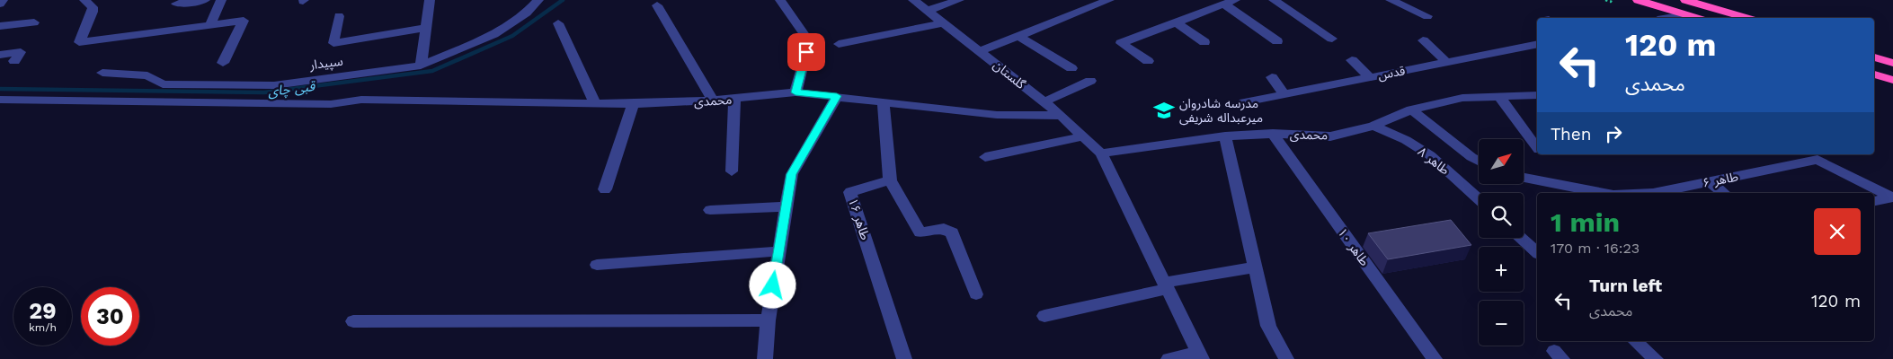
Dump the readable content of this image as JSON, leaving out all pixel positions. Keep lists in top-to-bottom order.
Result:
{
  "streets": {
    "street": [
      "سپیدار",
      "قدس",
      "گلستان",
      "محمدی",
      "طاهر ۸",
      "طاهر ۶",
      "طاهر ۱۶",
      "طاهر ۱۰"
    ]
  },
  "crossings": [
    ["گلستان", "محمدی"],
    ["محمدی", "طاهر ۸"],
    ["محمدی", "طاهر ۱۰"]
  ],
  "water": ["قبی چای"],
  "places": {
    "school or university": ["مدرسه شادروان میرعبداله شریفی"]
  },
  "north": "top right",
  "page": {
    "turn": ["120 m", "محمدی"],
    "then": "Then",
    "map_buttons": ["+", "−"],
    "heading": ["1 min", "170 m · 16:23"],
    "list": [
      {
        "name": "Turn left",
        "note": "محمدی",
        "value": "120 m"
      }
    ],
    "speed": "29 km/h",
    "limit": "30"
  }
}
